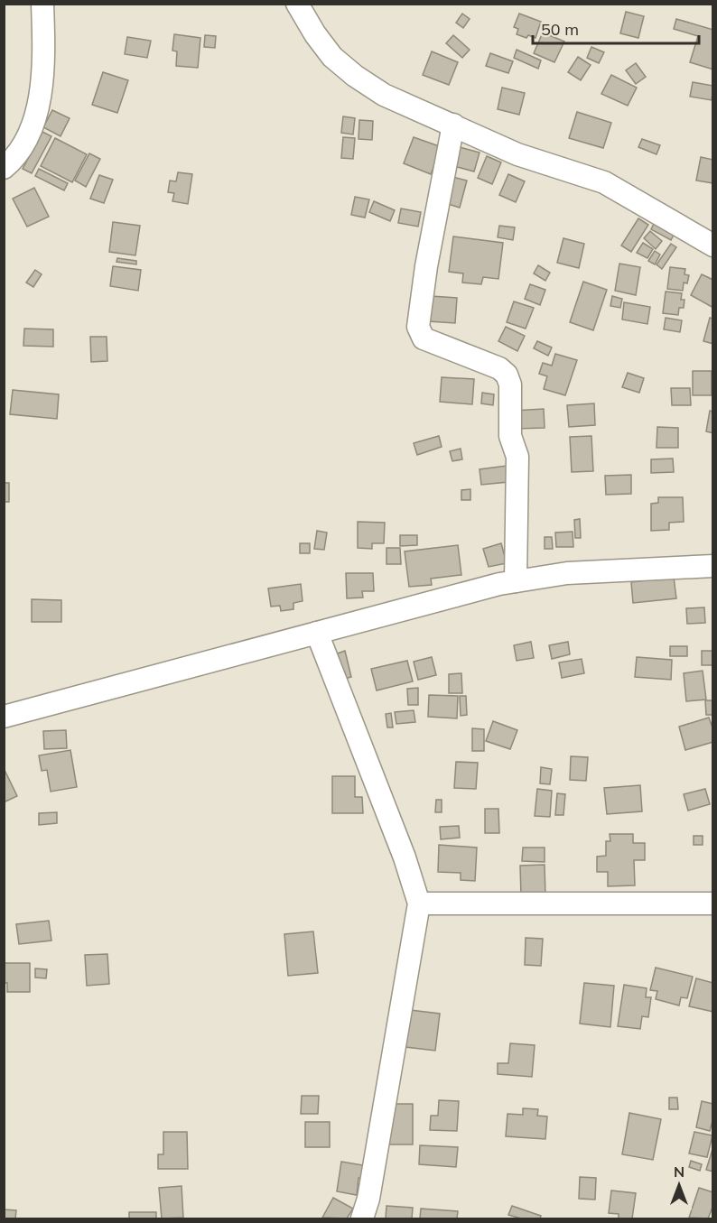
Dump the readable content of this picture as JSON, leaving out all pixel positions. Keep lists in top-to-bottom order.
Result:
{
  "scale_bar": "50 m",
  "north": "top"
}
